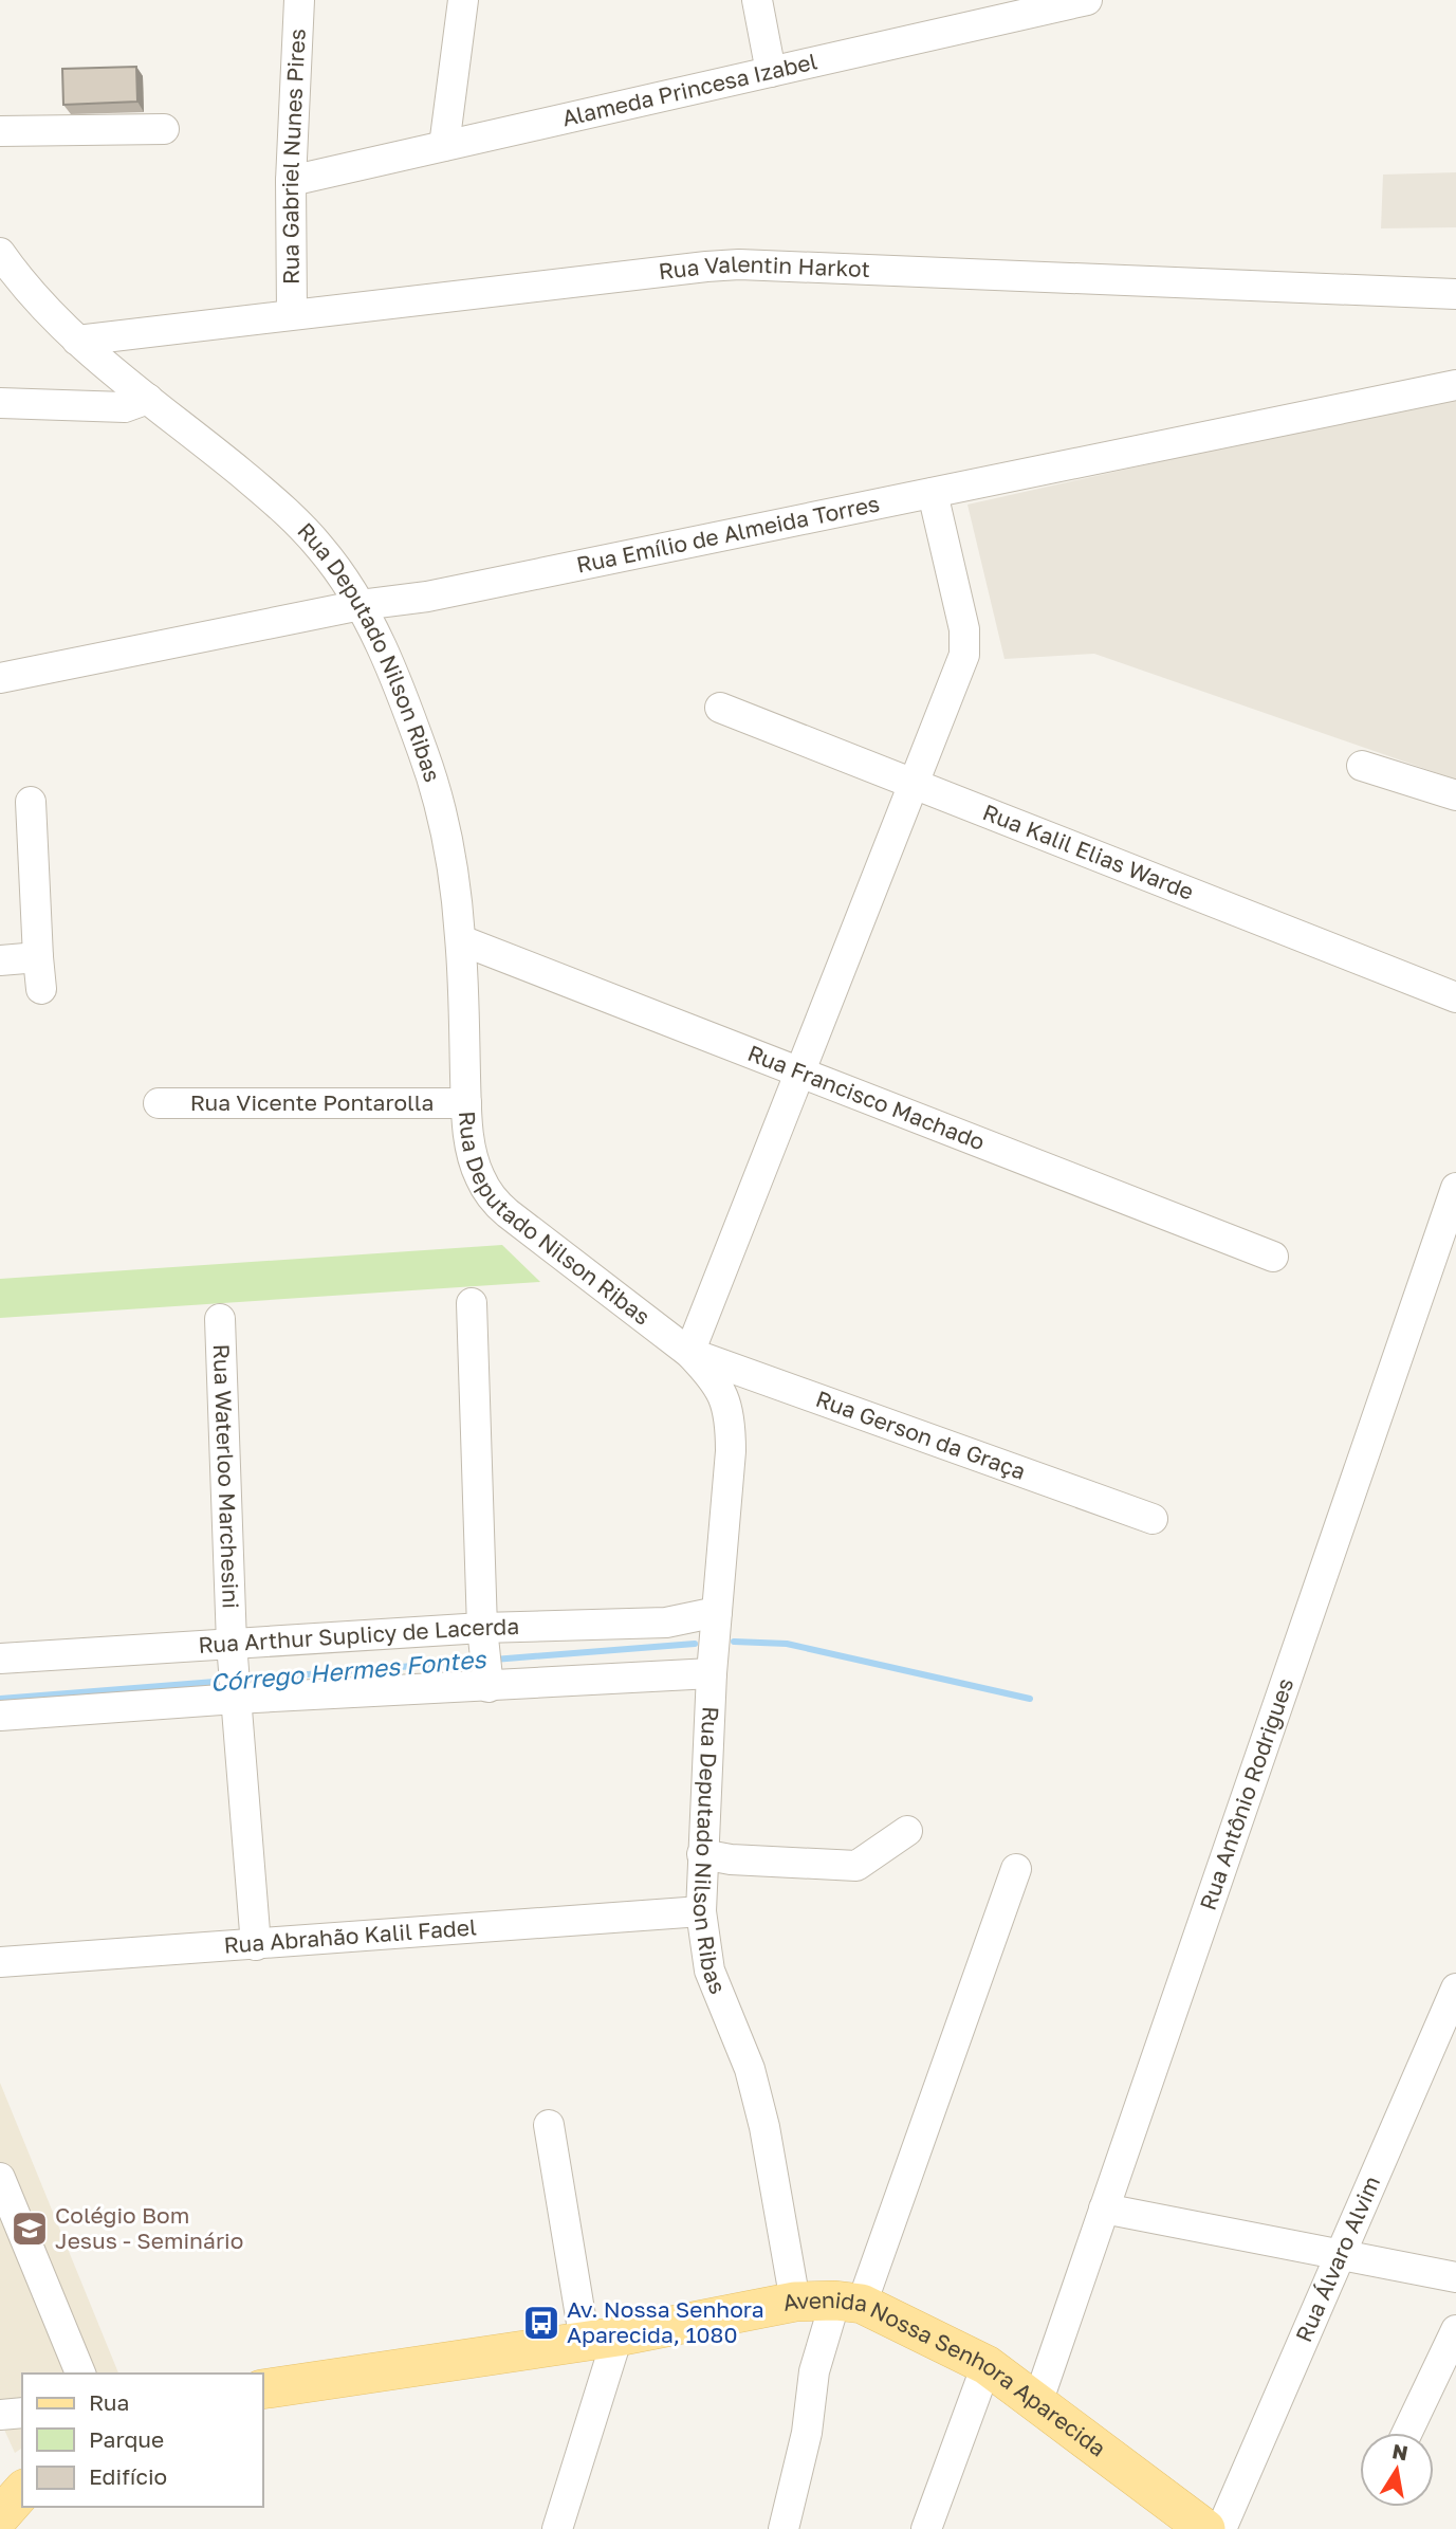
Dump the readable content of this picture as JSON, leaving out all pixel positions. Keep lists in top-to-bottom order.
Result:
{
  "streets": {
    "main road": ["Avenida Nossa Senhora Aparecida"],
    "street": [
      "Alameda Princesa Izabel",
      "Rua Gabriel Nunes Pires",
      "Rua Valentin Harkot",
      "Rua Emílio de Almeida Torres",
      "Rua Deputado Nilson Ribas",
      "Rua Kalil Elias Warde",
      "Rua Francisco Machado",
      "Rua Vicente Pontarolla",
      "Rua Gerson da Graça",
      "Rua Waterloo Marchesini",
      "Rua Arthur Suplicy de Lacerda",
      "Rua Antônio Rodrigues",
      "Rua Abrahão Kalil Fadel",
      "Rua Álvaro Alvim"
    ]
  },
  "crossings": [
    ["Alameda Princesa Izabel", "Rua Gabriel Nunes Pires"],
    ["Rua Gabriel Nunes Pires", "Rua Valentin Harkot"],
    ["Rua Valentin Harkot", "Rua Deputado Nilson Ribas"],
    ["Rua Emílio de Almeida Torres", "Rua Deputado Nilson Ribas"],
    ["Rua Deputado Nilson Ribas", "Rua Francisco Machado"],
    ["Rua Deputado Nilson Ribas", "Rua Vicente Pontarolla"],
    ["Rua Deputado Nilson Ribas", "Rua Gerson da Graça"],
    ["Rua Deputado Nilson Ribas", "Rua Arthur Suplicy de Lacerda"],
    ["Rua Deputado Nilson Ribas", "Rua Abrahão Kalil Fadel"],
    ["Rua Deputado Nilson Ribas", "Avenida Nossa Senhora Aparecida"],
    ["Rua Waterloo Marchesini", "Rua Arthur Suplicy de Lacerda"],
    ["Rua Waterloo Marchesini", "Rua Abrahão Kalil Fadel"],
    ["Rua Antônio Rodrigues", "Avenida Nossa Senhora Aparecida"]
  ],
  "water": ["Córrego Hermes Fontes"],
  "places": {
    "school or university": ["Colégio Bom Jesus - Seminário"],
    "bus stop": ["Av. Nossa Senhora Aparecida, 1080"]
  },
  "legend": ["Rua", "Parque", "Edifício"],
  "north": "top"
}
